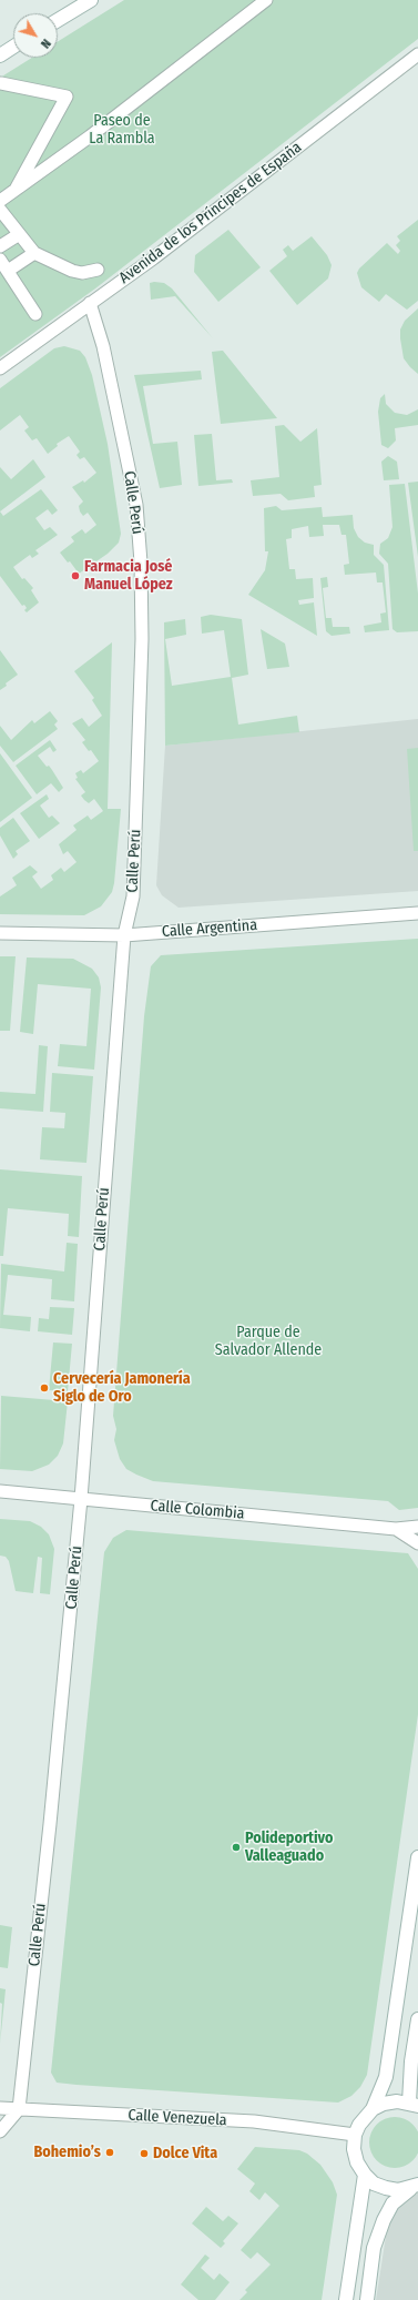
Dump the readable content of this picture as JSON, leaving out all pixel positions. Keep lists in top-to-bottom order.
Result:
{
  "streets": {
    "street": [
      "Avenida de los Príncipes de España",
      "Calle Perú",
      "Calle Argentina",
      "Calle Colombia",
      "Calle Venezuela"
    ]
  },
  "crossings": [
    ["Avenida de los Príncipes de España", "Calle Perú"],
    ["Calle Perú", "Calle Argentina"],
    ["Calle Perú", "Calle Colombia"],
    ["Calle Perú", "Calle Venezuela"]
  ],
  "parks": ["Paseo de La Rambla", "Parque de Salvador Allende"],
  "places": [
    "Farmacia José Manuel López",
    "Cervecería Jamonería Siglo de Oro",
    "Polideportivo Valleaguado",
    "Bohemio’s",
    "Dolce Vita"
  ],
  "north": "bottom right"
}
